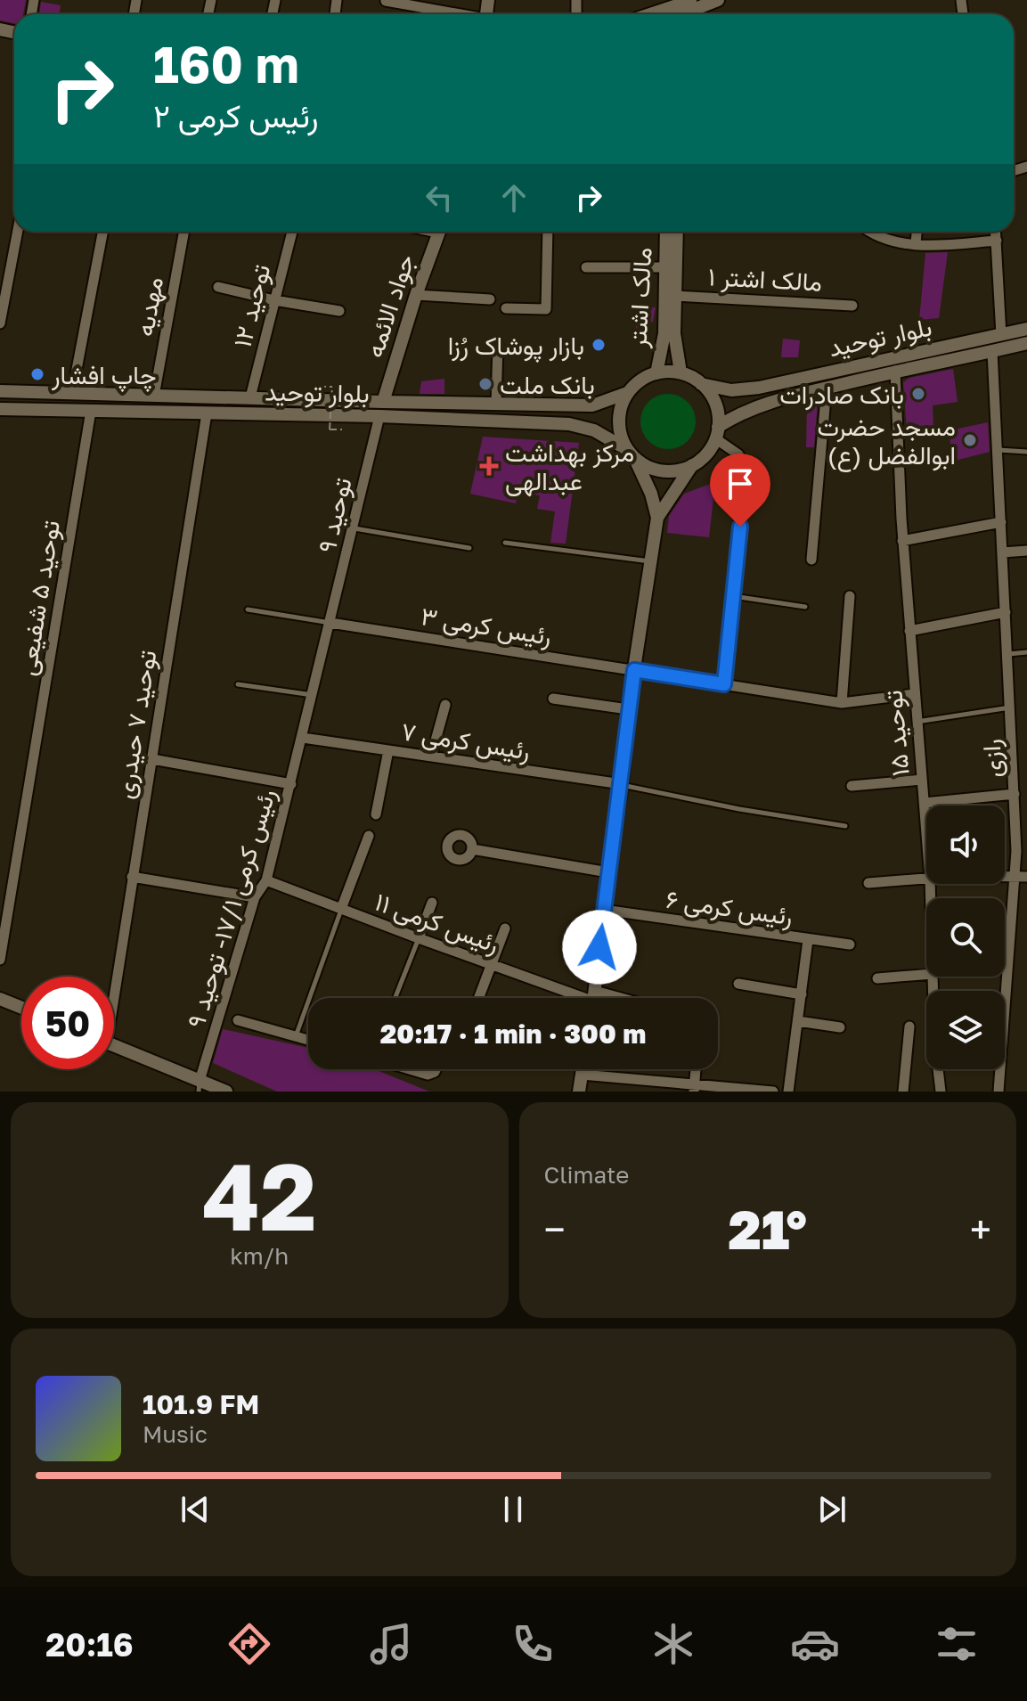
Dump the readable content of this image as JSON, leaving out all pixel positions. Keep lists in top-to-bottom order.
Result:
{
  "streets": {
    "main road": ["مالک اشتر", "جواد الائمه", "بلوار توحید"],
    "street": [
      "مالک اشتر ۱",
      "توحید ۱۲",
      "مهدیه",
      "توحید ۹",
      "توحید ۵ شفیعی",
      "رئیس کرمی ۳",
      "توحید ۷ حیدری",
      "توحید ۱۵",
      "رئیس کرمی ۷",
      "رازی",
      "رئیس کرمی ۶",
      "رئیس کرمی ۱۷/۱- توحید ۹",
      "رئیس کرمی ۱۱"
    ]
  },
  "crossings": [
    ["مالک اشتر ۱", "مالک اشتر"],
    ["مالک اشتر", "بلوار توحید"],
    ["توحید ۱۲", "بلوار توحید"],
    ["جواد الائمه", "بلوار توحید"],
    ["مهدیه", "بلوار توحید"],
    ["بلوار توحید", "توحید ۹"],
    ["بلوار توحید", "توحید ۵ شفیعی"],
    ["بلوار توحید", "توحید ۷ حیدری"],
    ["بلوار توحید", "توحید ۱۵"],
    ["بلوار توحید", "رازی"],
    ["توحید ۹", "رئیس کرمی ۳"],
    ["توحید ۹", "رئیس کرمی ۱۷/۱- توحید ۹"],
    ["رئیس کرمی ۳", "توحید ۱۵"],
    ["رئیس کرمی ۳", "رئیس کرمی ۱۷/۱- توحید ۹"],
    ["رئیس کرمی ۷", "رئیس کرمی ۱۷/۱- توحید ۹"],
    ["رئیس کرمی ۱۷/۱- توحید ۹", "رئیس کرمی ۱۱"]
  ],
  "places": {
    "other": [
      "بازار پوشاک رُزا",
      "چاپ افشار",
      "بانک ملت",
      "بانک صادرات",
      "مسجد حضرت ابوالفضل (ع)"
    ],
    "health": ["مرکز بهداشت عبدالهی"]
  },
  "page": {
    "turn": ["160 m", "رئیس کرمی ۲"],
    "limit": "50",
    "trip": "20:17 · 1 min · 300 m",
    "tile": [
      ["42", "km/h"],
      "Climate"
    ],
    "heat": ["−", "21°", "+"],
    "song": ["101.9 FM", "Music"],
    "tabs": "20:16"
  }
}
